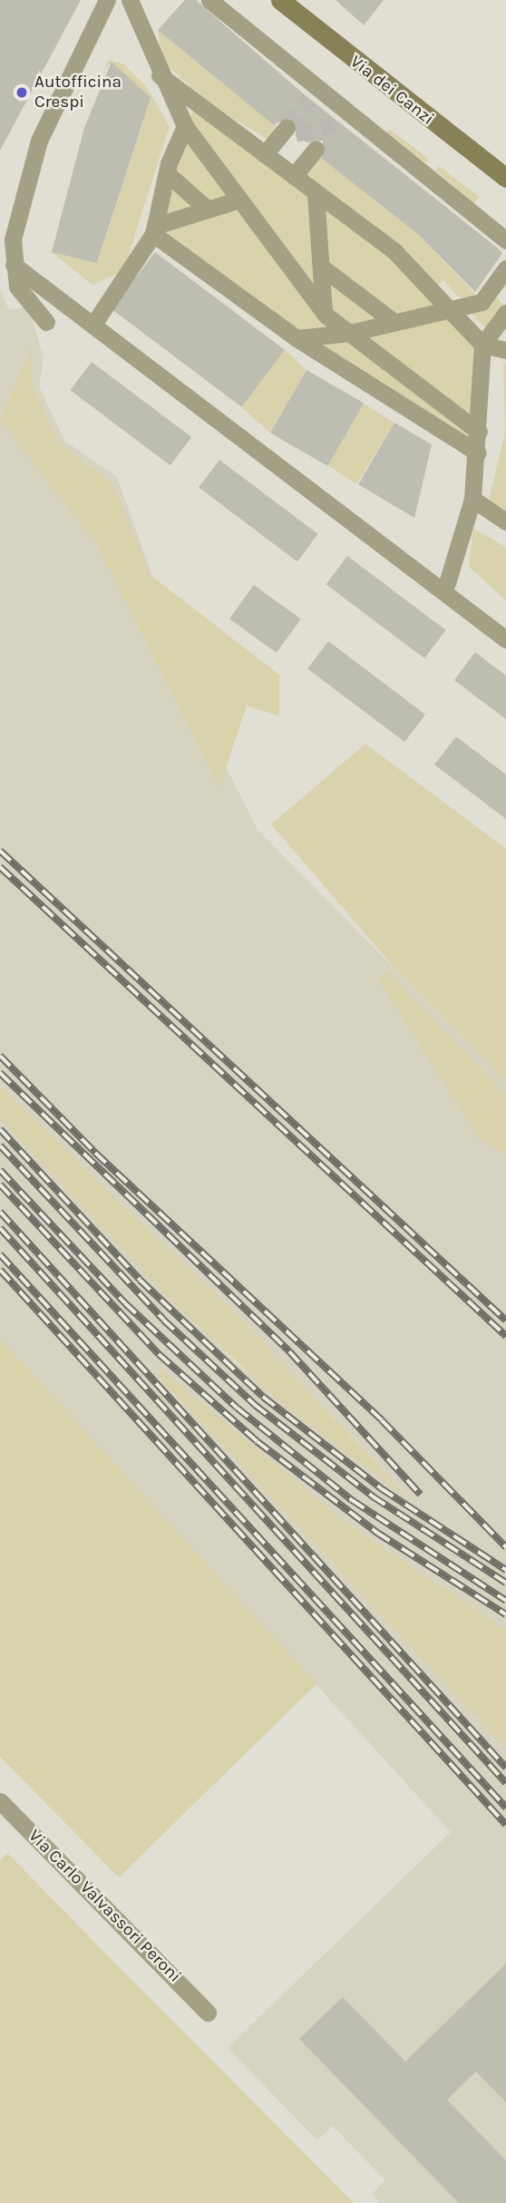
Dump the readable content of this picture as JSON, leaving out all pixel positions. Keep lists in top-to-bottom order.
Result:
{
  "streets": {
    "street": ["Via dei Canzi", "Via Carlo Valvassori Peroni"]
  },
  "places": ["Autofficina Crespi"]
}
